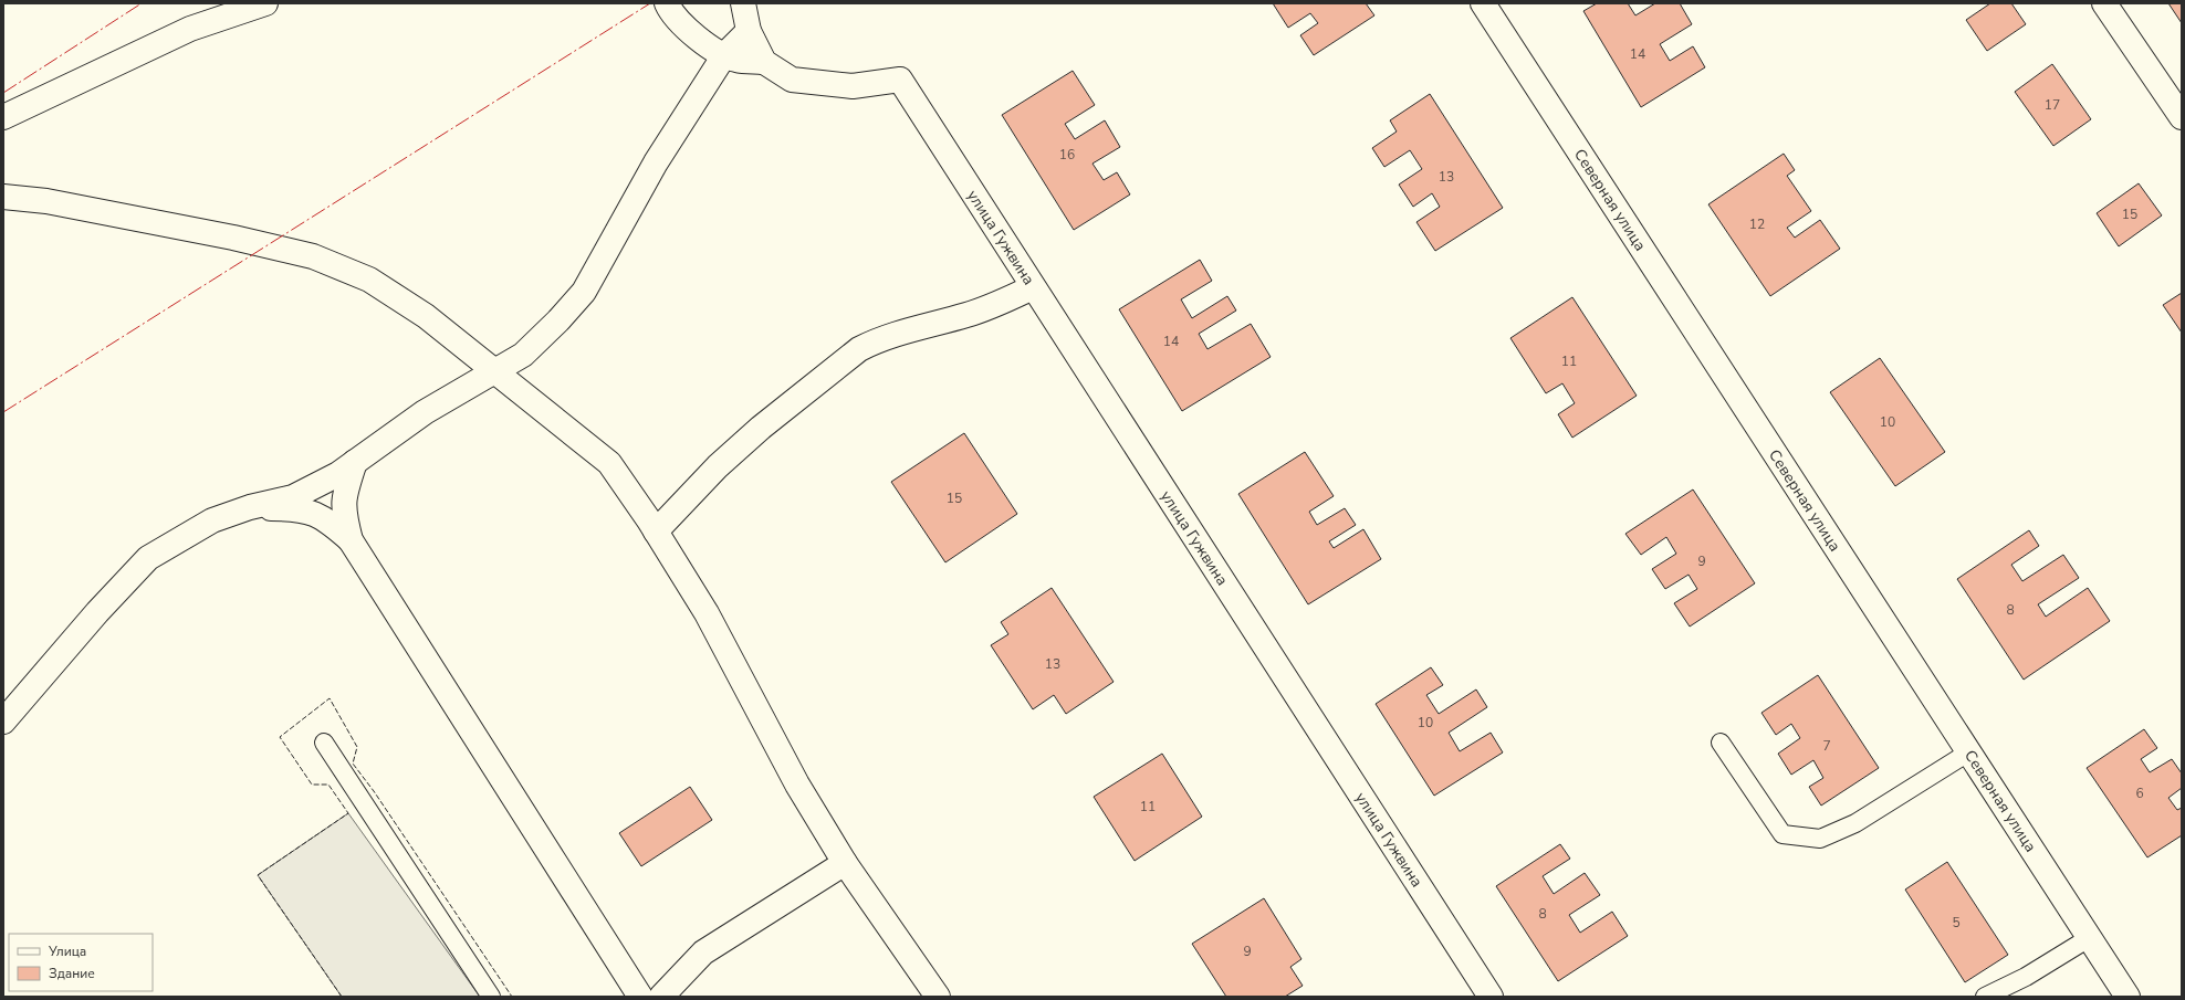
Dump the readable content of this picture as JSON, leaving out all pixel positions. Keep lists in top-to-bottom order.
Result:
{
  "streets": {
    "street": ["Северная улица", "улица Гужвина"]
  },
  "house_numbers": [
    "14",
    "17",
    "16",
    "13",
    "15",
    "12",
    "14",
    "11",
    "10",
    "15",
    "9",
    "8",
    "13",
    "10",
    "7",
    "6",
    "11",
    "8",
    "5",
    "9"
  ],
  "legend": ["Улица", "Здание"]
}
